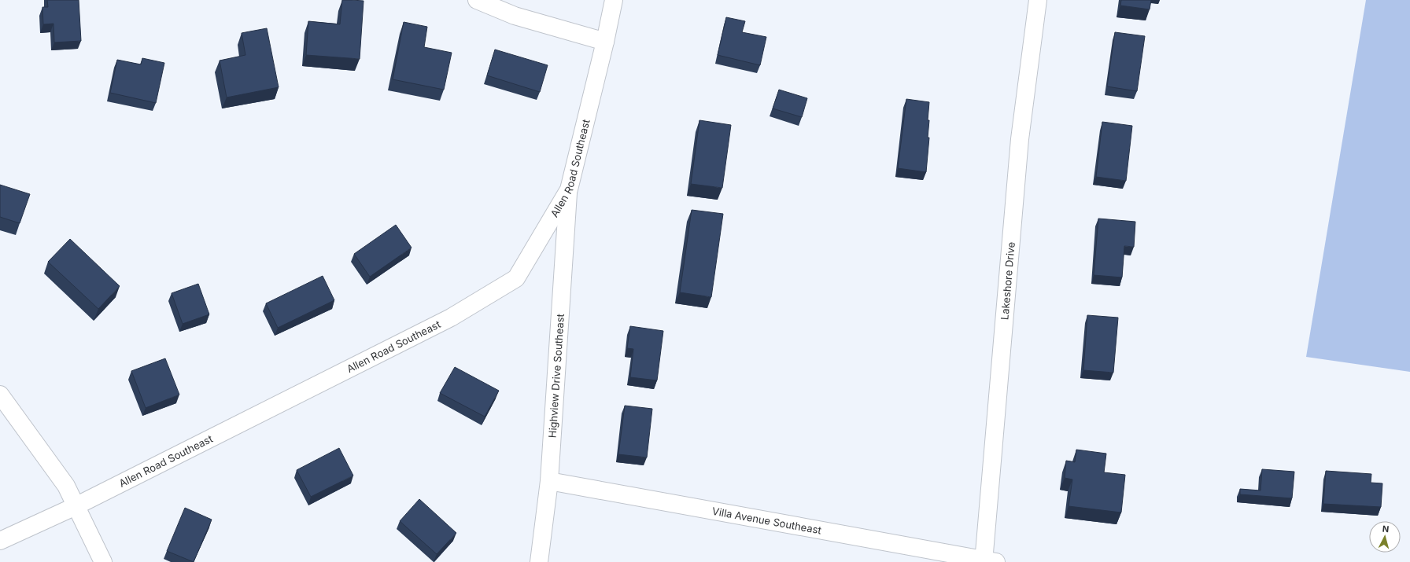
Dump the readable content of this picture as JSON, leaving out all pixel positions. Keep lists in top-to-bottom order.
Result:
{
  "streets": {
    "street": [
      "Allen Road Southeast",
      "Lakeshore Drive",
      "Highview Drive Southeast",
      "Villa Avenue Southeast"
    ]
  },
  "crossings": [
    ["Allen Road Southeast", "Highview Drive Southeast"],
    ["Lakeshore Drive", "Villa Avenue Southeast"],
    ["Highview Drive Southeast", "Villa Avenue Southeast"]
  ],
  "north": "top"
}
